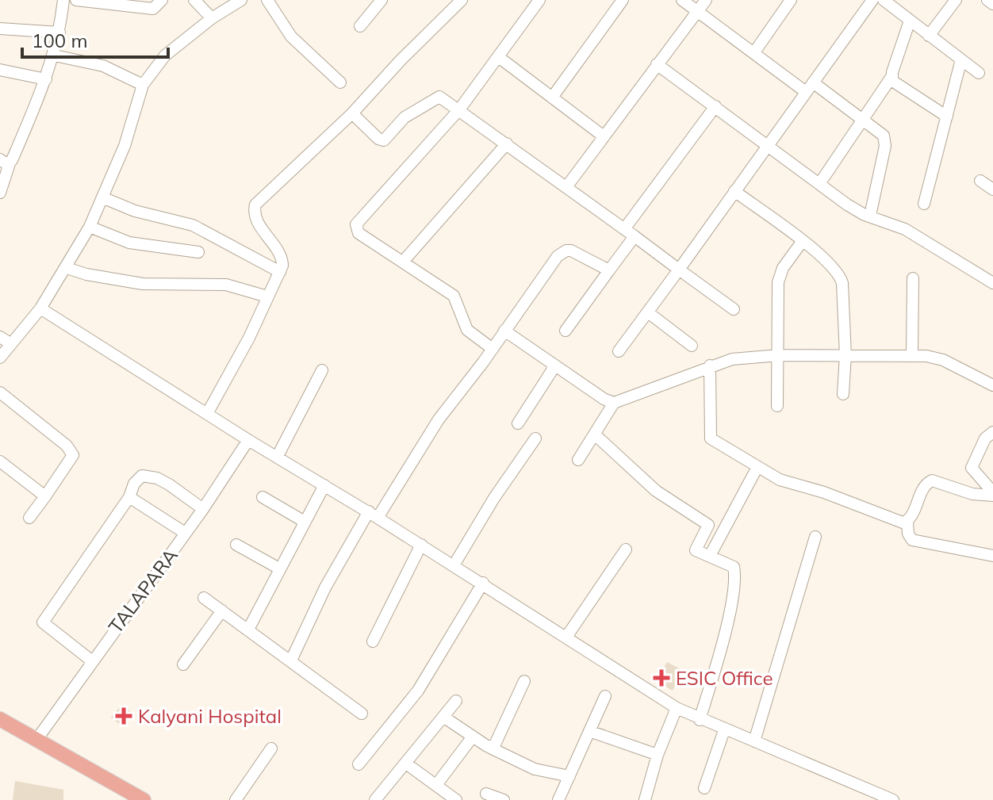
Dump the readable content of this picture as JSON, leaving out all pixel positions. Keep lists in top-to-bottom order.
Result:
{
  "streets": {
    "street": ["TALAPARA"]
  },
  "places": {
    "health": ["ESIC Office", "Kalyani Hospital"]
  },
  "scale_bar": "100 m"
}
